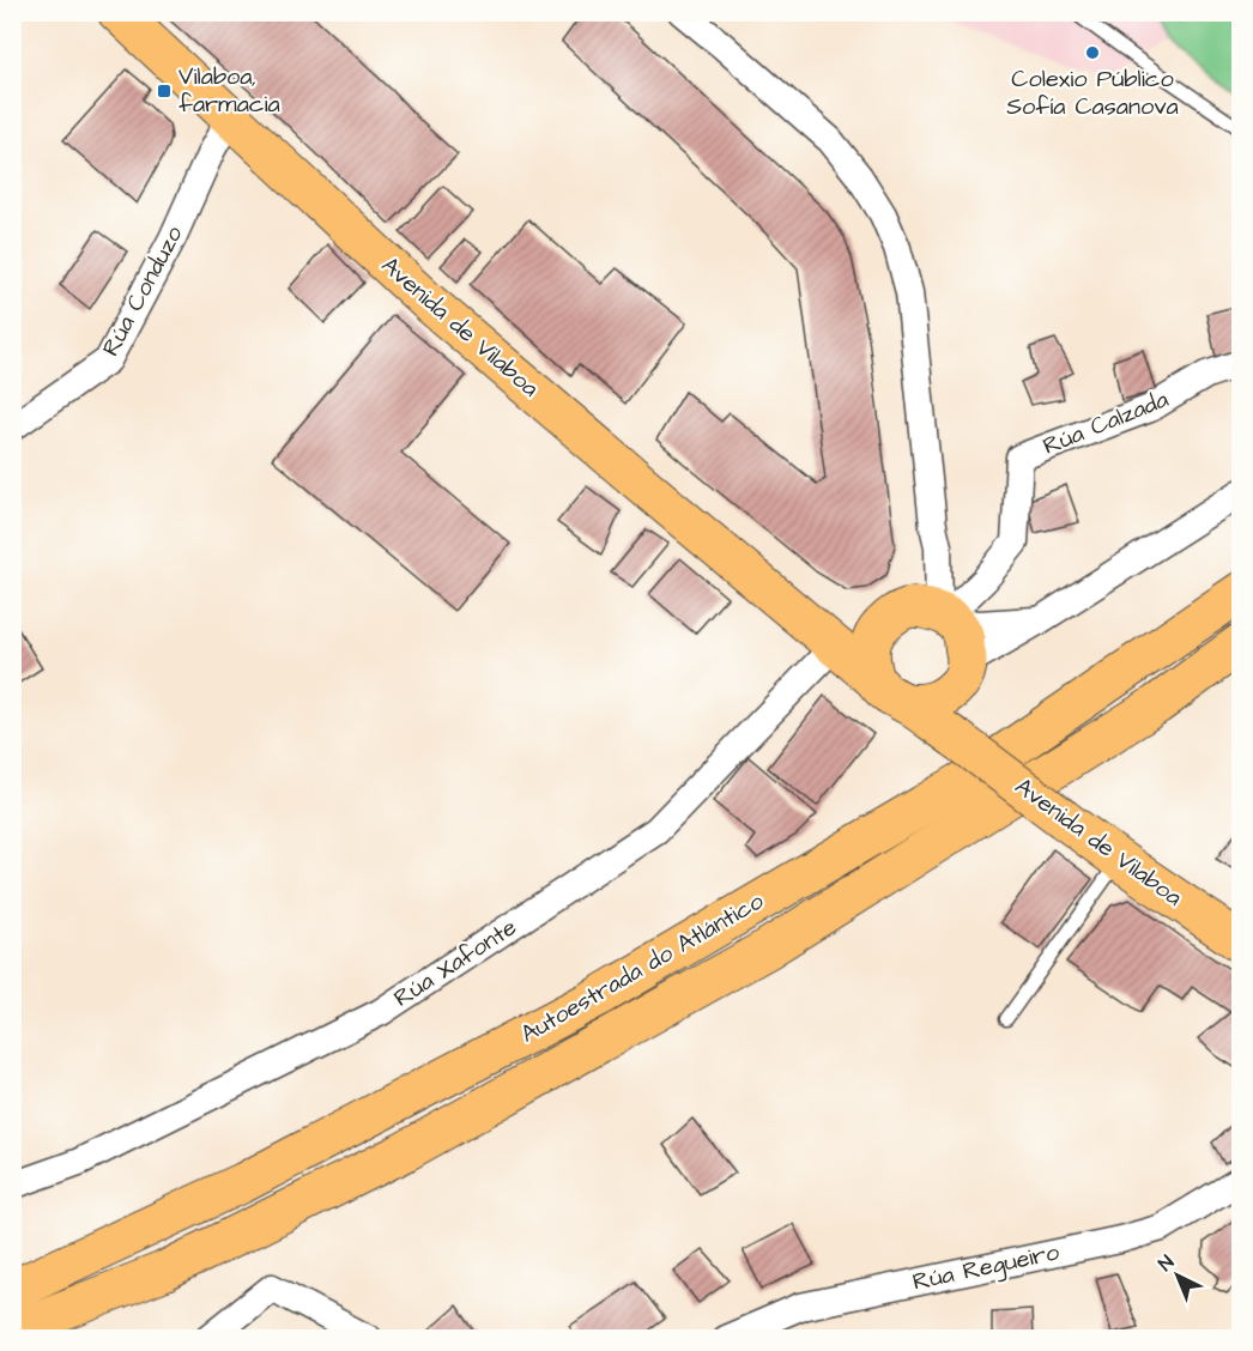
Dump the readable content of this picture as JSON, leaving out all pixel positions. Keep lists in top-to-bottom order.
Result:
{
  "streets": {
    "highway": ["Avenida de Vilaboa", "Autoestrada do Atlántico"],
    "street": [
      "Rúa Conduzo",
      "Rúa Calzada",
      "Rúa Xafonte",
      "Rúa Regueiro"
    ]
  },
  "crossings": [
    ["Rúa Conduzo", "Avenida de Vilaboa"],
    ["Avenida de Vilaboa", "Rúa Calzada"],
    ["Avenida de Vilaboa", "Rúa Xafonte"]
  ],
  "places": {
    "other": ["Colexio Público Sofía Casanova"],
    "transit": ["Vilaboa, farmacia"]
  },
  "north": "top left"
}
